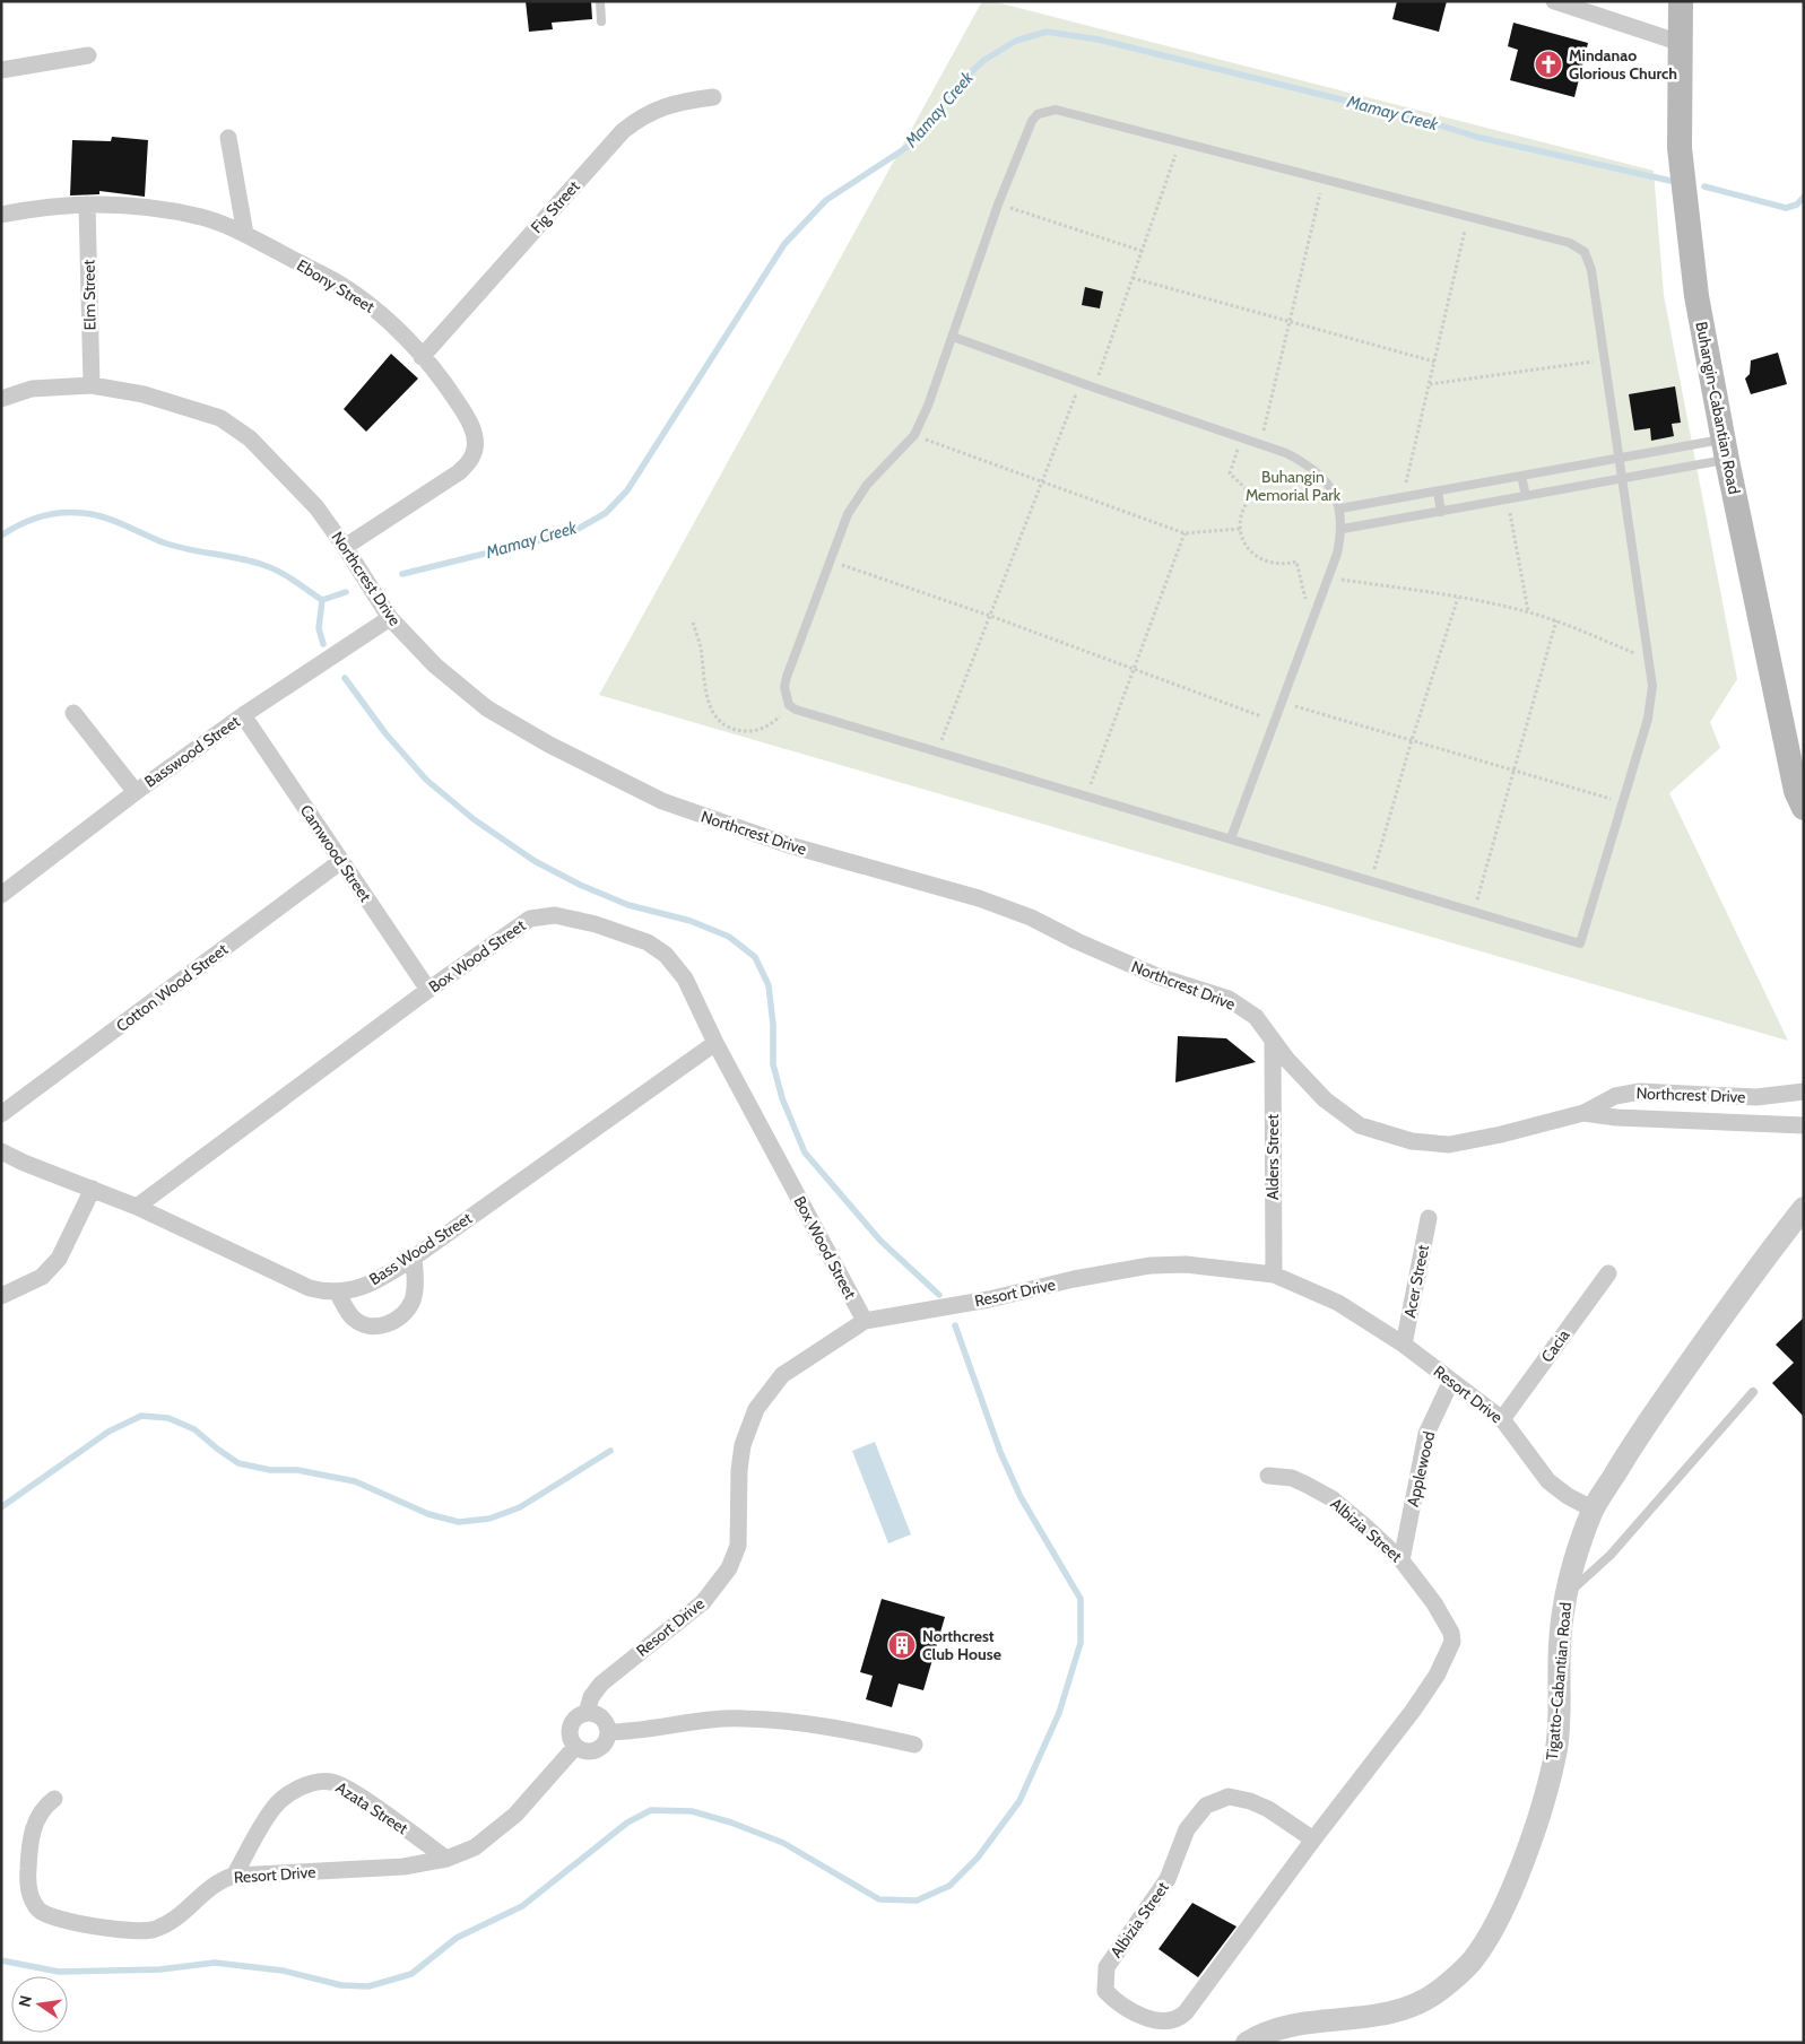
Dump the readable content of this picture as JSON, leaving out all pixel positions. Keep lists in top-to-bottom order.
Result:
{
  "streets": {
    "main road": ["Buhangin-Cabantian Road"],
    "street": [
      "Fig Street",
      "Ebony Street",
      "Elm Street",
      "Northcrest Drive",
      "Basswood Street",
      "Camwood Street",
      "Box Wood Street",
      "Cotton Wood Street",
      "Alders Street",
      "Bass Wood Street",
      "Acer Street",
      "Resort Drive",
      "Cacia",
      "Applewood",
      "Albizia Street",
      "Tigatto-Cabantian Road",
      "Azata Street"
    ]
  },
  "crossings": [
    ["Fig Street", "Ebony Street"],
    ["Ebony Street", "Elm Street"],
    ["Ebony Street", "Northcrest Drive"],
    ["Elm Street", "Northcrest Drive"],
    ["Northcrest Drive", "Basswood Street"],
    ["Northcrest Drive", "Alders Street"],
    ["Basswood Street", "Camwood Street"],
    ["Camwood Street", "Box Wood Street"],
    ["Camwood Street", "Cotton Wood Street"],
    ["Box Wood Street", "Bass Wood Street"],
    ["Box Wood Street", "Resort Drive"],
    ["Alders Street", "Resort Drive"],
    ["Acer Street", "Resort Drive"],
    ["Resort Drive", "Cacia"],
    ["Resort Drive", "Applewood"],
    ["Resort Drive", "Tigatto-Cabantian Road"],
    ["Resort Drive", "Azata Street"],
    ["Applewood", "Albizia Street"]
  ],
  "water": ["Mamay Creek"],
  "parks": ["Buhangin Memorial Park"],
  "places": {
    "church": ["Mindanao Glorious Church"],
    "building": ["Northcrest Club House"]
  },
  "north": "left"
}
